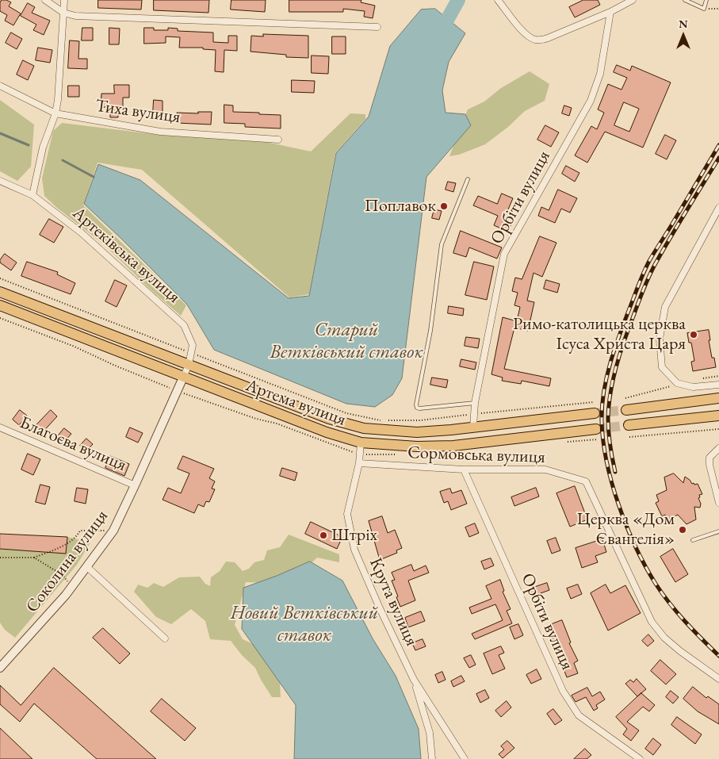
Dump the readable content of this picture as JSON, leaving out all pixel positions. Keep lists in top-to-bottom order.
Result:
{
  "streets": {
    "main road": ["Артема вулиця"],
    "street": [
      "Тиха вулиця",
      "Орбіти вулиця",
      "Артеківська вулиця",
      "Благоєва вулиця",
      "Сормовська вулиця",
      "Соколина вулиця",
      "Крута вулиця"
    ]
  },
  "crossings": [
    ["Орбіти вулиця", "Артема вулиця"],
    ["Орбіти вулиця", "Сормовська вулиця"],
    ["Артеківська вулиця", "Артема вулиця"],
    ["Артеківська вулиця", "Соколина вулиця"],
    ["Артема вулиця", "Соколина вулиця"],
    ["Артема вулиця", "Крута вулиця"],
    ["Благоєва вулиця", "Соколина вулиця"],
    ["Сормовська вулиця", "Крута вулиця"]
  ],
  "water": ["Старий Ветківський ставок", "Новий Ветківський ставок"],
  "places": [
    "Поплавок",
    "Римо-католицька церква Ісуса Христа Царя",
    "Церква «Дом Євангелія»",
    "Штріх"
  ],
  "north": "top"
}
